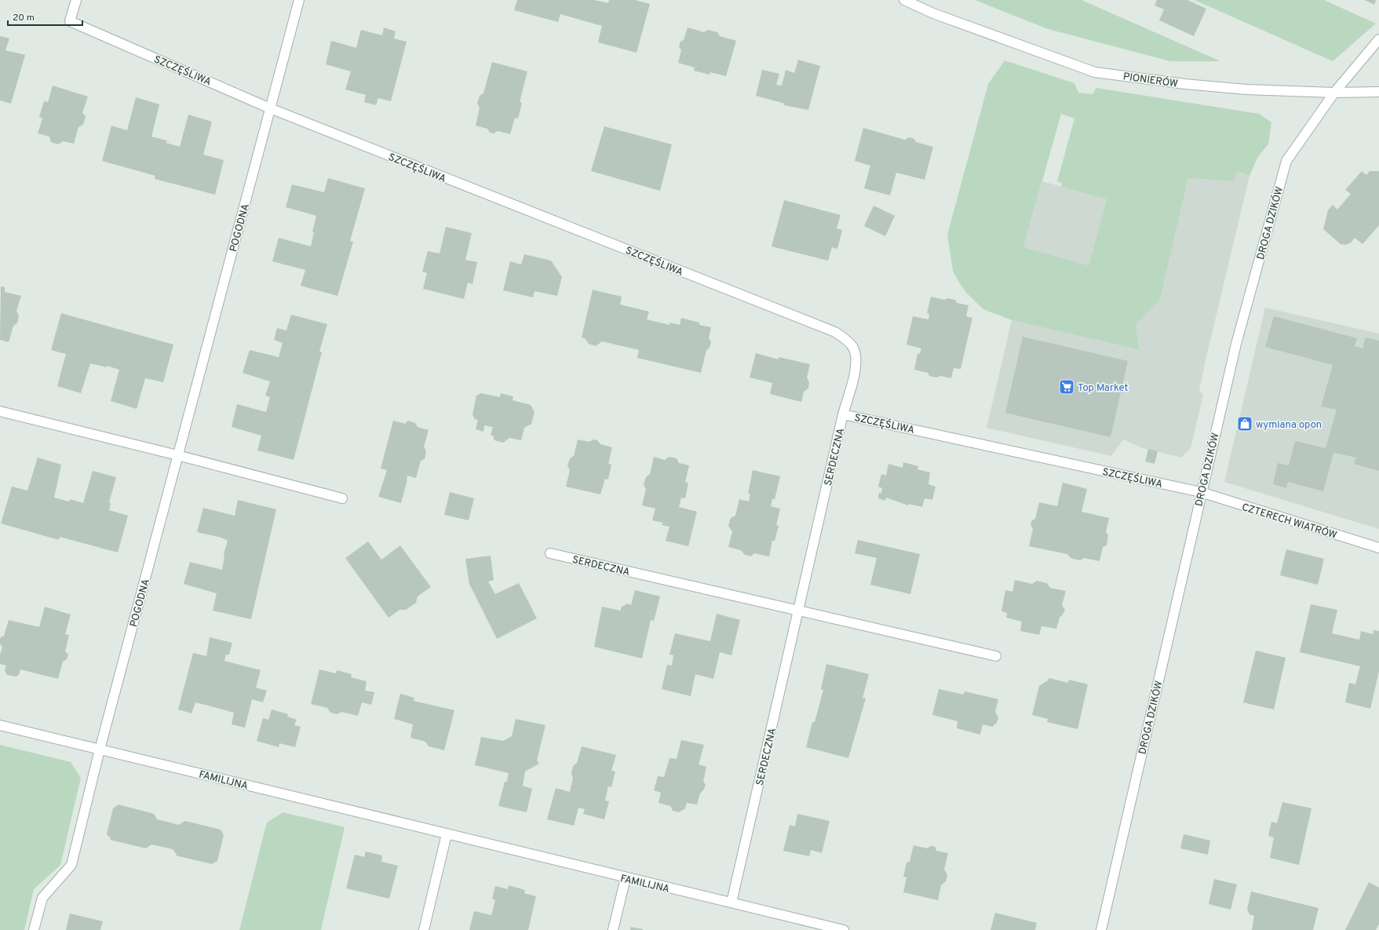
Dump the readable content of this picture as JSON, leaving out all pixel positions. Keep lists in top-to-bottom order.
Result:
{
  "streets": {
    "street": [
      "SZCZĘŚLIWA",
      "PIONIERÓW",
      "DROGA DZIKÓW",
      "POGODNA",
      "SERDECZNA",
      "CZTERECH WIATRÓW",
      "FAMILIJNA"
    ]
  },
  "crossings": [
    ["SZCZĘŚLIWA", "DROGA DZIKÓW"],
    ["SZCZĘŚLIWA", "POGODNA"],
    ["SZCZĘŚLIWA", "SERDECZNA"],
    ["SZCZĘŚLIWA", "CZTERECH WIATRÓW"],
    ["PIONIERÓW", "DROGA DZIKÓW"],
    ["DROGA DZIKÓW", "CZTERECH WIATRÓW"],
    ["POGODNA", "FAMILIJNA"],
    ["SERDECZNA", "FAMILIJNA"]
  ],
  "places": {
    "supermarket": ["Top Market"],
    "shop": ["wymiana opon"]
  },
  "scale_bar": "20 m"
}
